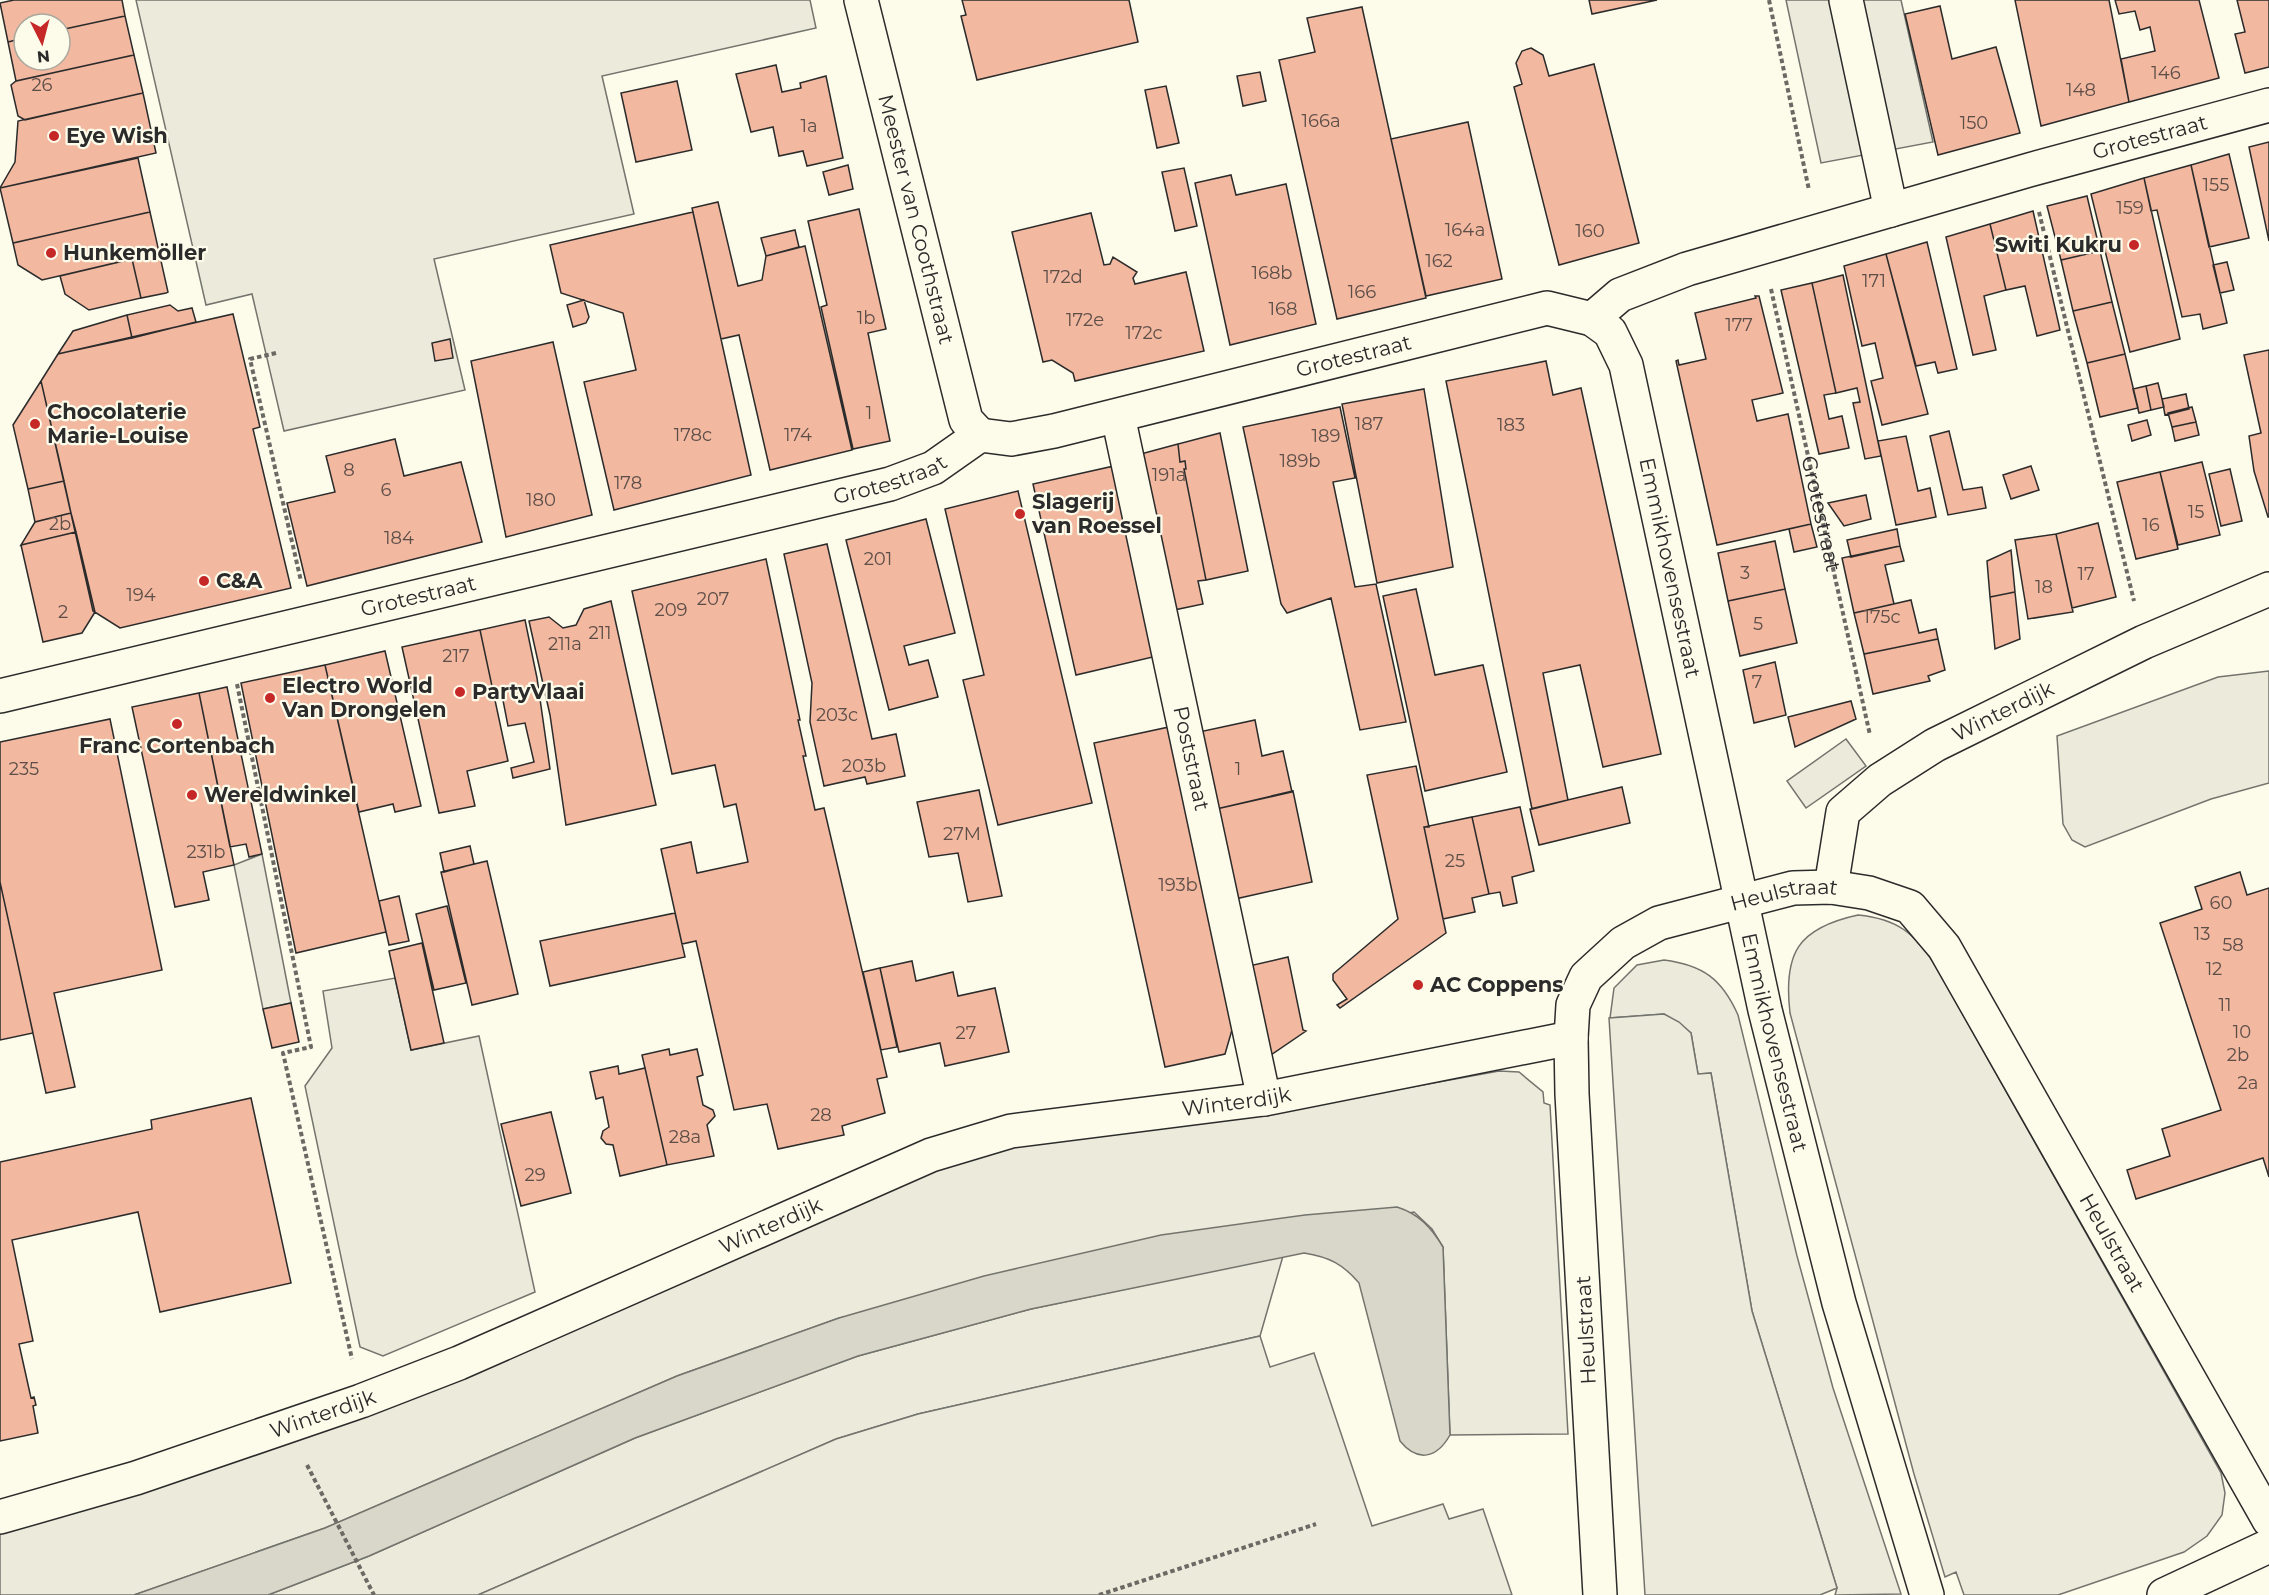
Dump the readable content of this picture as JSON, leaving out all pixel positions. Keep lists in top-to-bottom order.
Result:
{
  "streets": {
    "street": [
      "Grotestraat",
      "Meester van Coothstraat",
      "Emmikhovensestraat",
      "Winterdijk",
      "Poststraat",
      "Heulstraat"
    ]
  },
  "crossings": [
    ["Grotestraat", "Meester van Coothstraat"],
    ["Grotestraat", "Emmikhovensestraat"],
    ["Grotestraat", "Winterdijk"],
    ["Grotestraat", "Poststraat"],
    ["Emmikhovensestraat", "Heulstraat"],
    ["Winterdijk", "Poststraat"],
    ["Winterdijk", "Heulstraat"]
  ],
  "places": [
    "Eye Wish",
    "Switi Kukru",
    "Hunkemöller",
    "Chocolaterie Marie-Louise",
    "Slagerij van Roessel",
    "C&A",
    "PartyVlaai",
    "Electro World Van Drongelen",
    "Franc Cortenbach",
    "Wereldwinkel",
    "AC Coppens"
  ],
  "house_numbers": [
    "146",
    "26",
    "148",
    "166a",
    "150",
    "1a",
    "155",
    "159",
    "164a",
    "160",
    "162",
    "168b",
    "172d",
    "171",
    "166",
    "168",
    "1b",
    "172e",
    "177",
    "172c",
    "1",
    "187",
    "183",
    "178c",
    "174",
    "189",
    "189b",
    "8",
    "191a",
    "178",
    "6",
    "180",
    "15",
    "2b",
    "16",
    "184",
    "201",
    "3",
    "17",
    "18",
    "194",
    "207",
    "209",
    "2",
    "175c",
    "5",
    "211",
    "211a",
    "217",
    "7",
    "203c",
    "203b",
    "235",
    "1",
    "27M",
    "231b",
    "25",
    "193b",
    "60",
    "13",
    "58",
    "12",
    "11",
    "10",
    "27",
    "2b",
    "2a",
    "28",
    "28a",
    "29"
  ],
  "north": "bottom"
}
